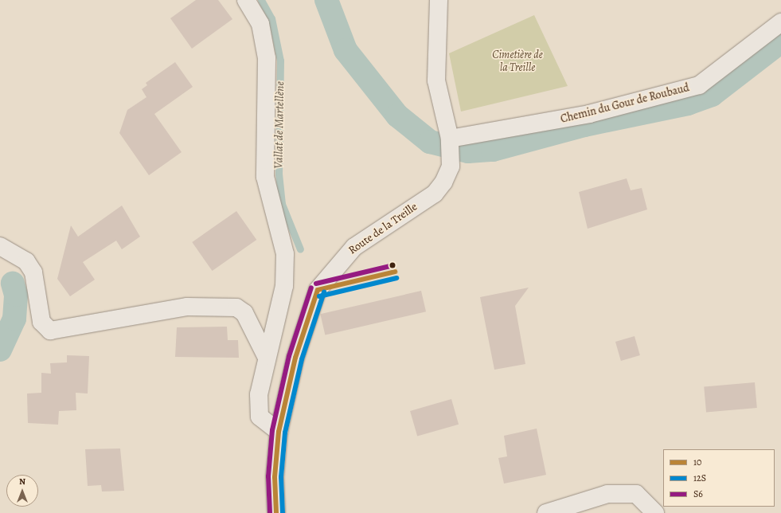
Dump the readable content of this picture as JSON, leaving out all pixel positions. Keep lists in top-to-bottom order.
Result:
{
  "streets": {
    "street": ["Chemin du Gour de Roubaud", "Route de la Treille"]
  },
  "crossings": [
    ["Chemin du Gour de Roubaud", "Route de la Treille"]
  ],
  "water": ["Vallat de Martellène"],
  "parks": ["Cimetière de la Treille"],
  "lines": ["transit line S6", "transit line 10", "transit line 12S"],
  "legend": ["10", "12S", "S6"],
  "north": "top"
}
